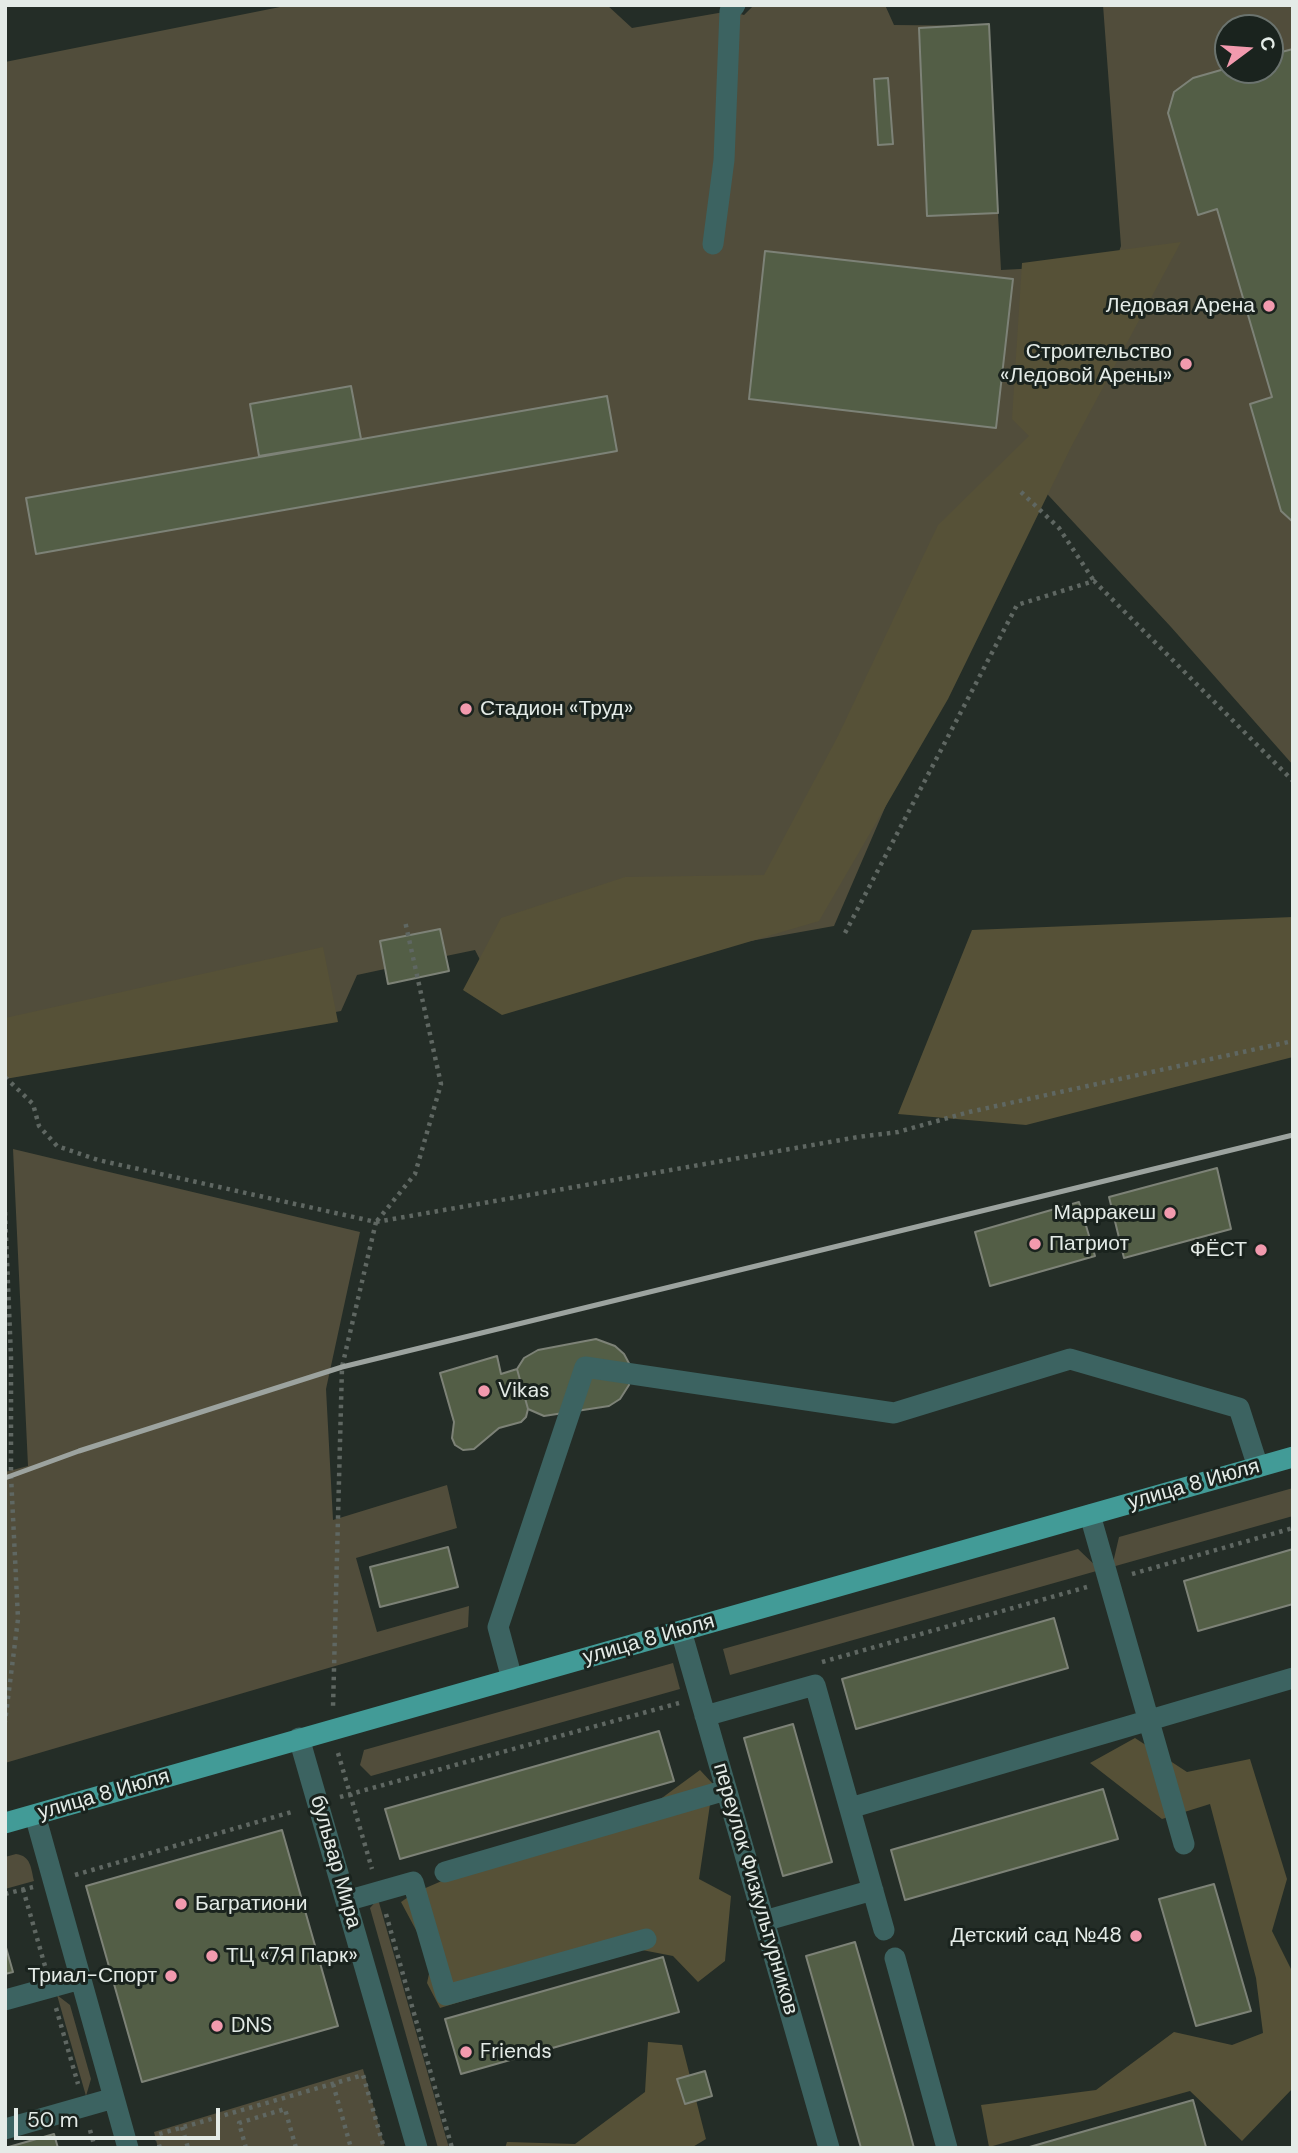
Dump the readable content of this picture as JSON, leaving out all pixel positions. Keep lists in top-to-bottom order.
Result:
{
  "streets": {
    "main road": ["улица 8 Июля"],
    "street": ["бульвар Мира", "переулок Физкультурников"]
  },
  "crossings": [
    ["улица 8 Июля", "бульвар Мира"],
    ["улица 8 Июля", "переулок Физкультурников"]
  ],
  "places": [
    "Ледовая Арена",
    "Строительство «Ледовой Арены»",
    "Стадион «Труд»",
    "Марракеш",
    "Патриот",
    "ФЁСТ",
    "Vikas",
    "Багратиони",
    "Детский сад №48",
    "ТЦ «7Я Парк»",
    "Триал-Спорт",
    "DNS",
    "Friends"
  ],
  "scale_bar": "50 m",
  "north": "right"
}
